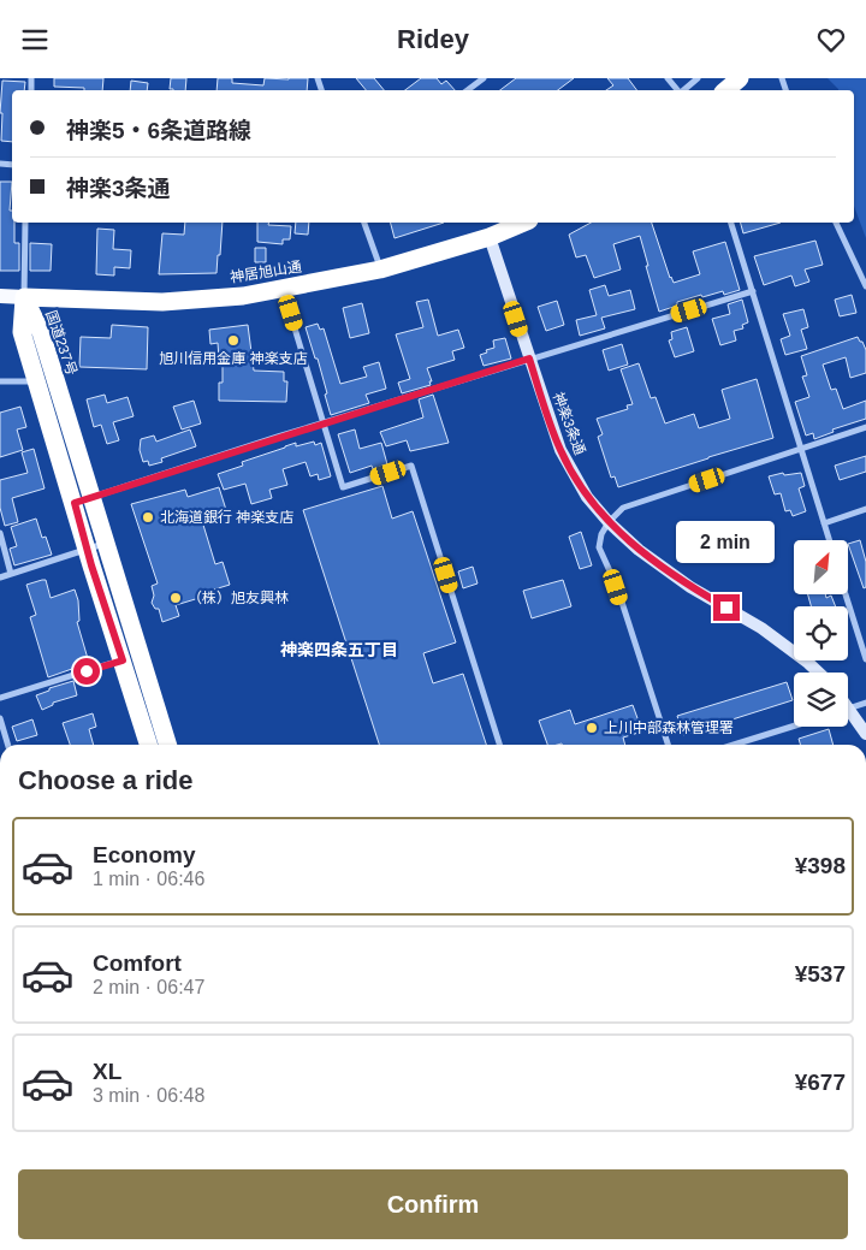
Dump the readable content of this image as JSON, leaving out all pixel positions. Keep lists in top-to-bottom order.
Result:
{
  "streets": {
    "highway": ["神居旭山通", "国道237号"],
    "street": ["神楽3条通"]
  },
  "crossings": [
    ["神居旭山通", "国道237号"],
    ["神居旭山通", "神楽3条通"]
  ],
  "districts": ["神楽四条五丁目"],
  "places": [
    "旭川信用金庫 神楽支店",
    "北海道銀行 神楽支店",
    "（株）旭友興林",
    "上川中部森林管理署"
  ],
  "north": "top right",
  "page": {
    "header": "Ridey",
    "banner": ["神楽5・6条道路線", "神楽3条通"],
    "bubble": "2 min",
    "heading": "Choose a ride",
    "list": [
      {
        "name": "Economy",
        "note": "1 min · 06:46",
        "value": "¥398"
      },
      {
        "name": "Comfort",
        "note": "2 min · 06:47",
        "value": "¥537"
      },
      {
        "name": "XL",
        "note": "3 min · 06:48",
        "value": "¥677"
      }
    ],
    "buttons": "Confirm"
  }
}
